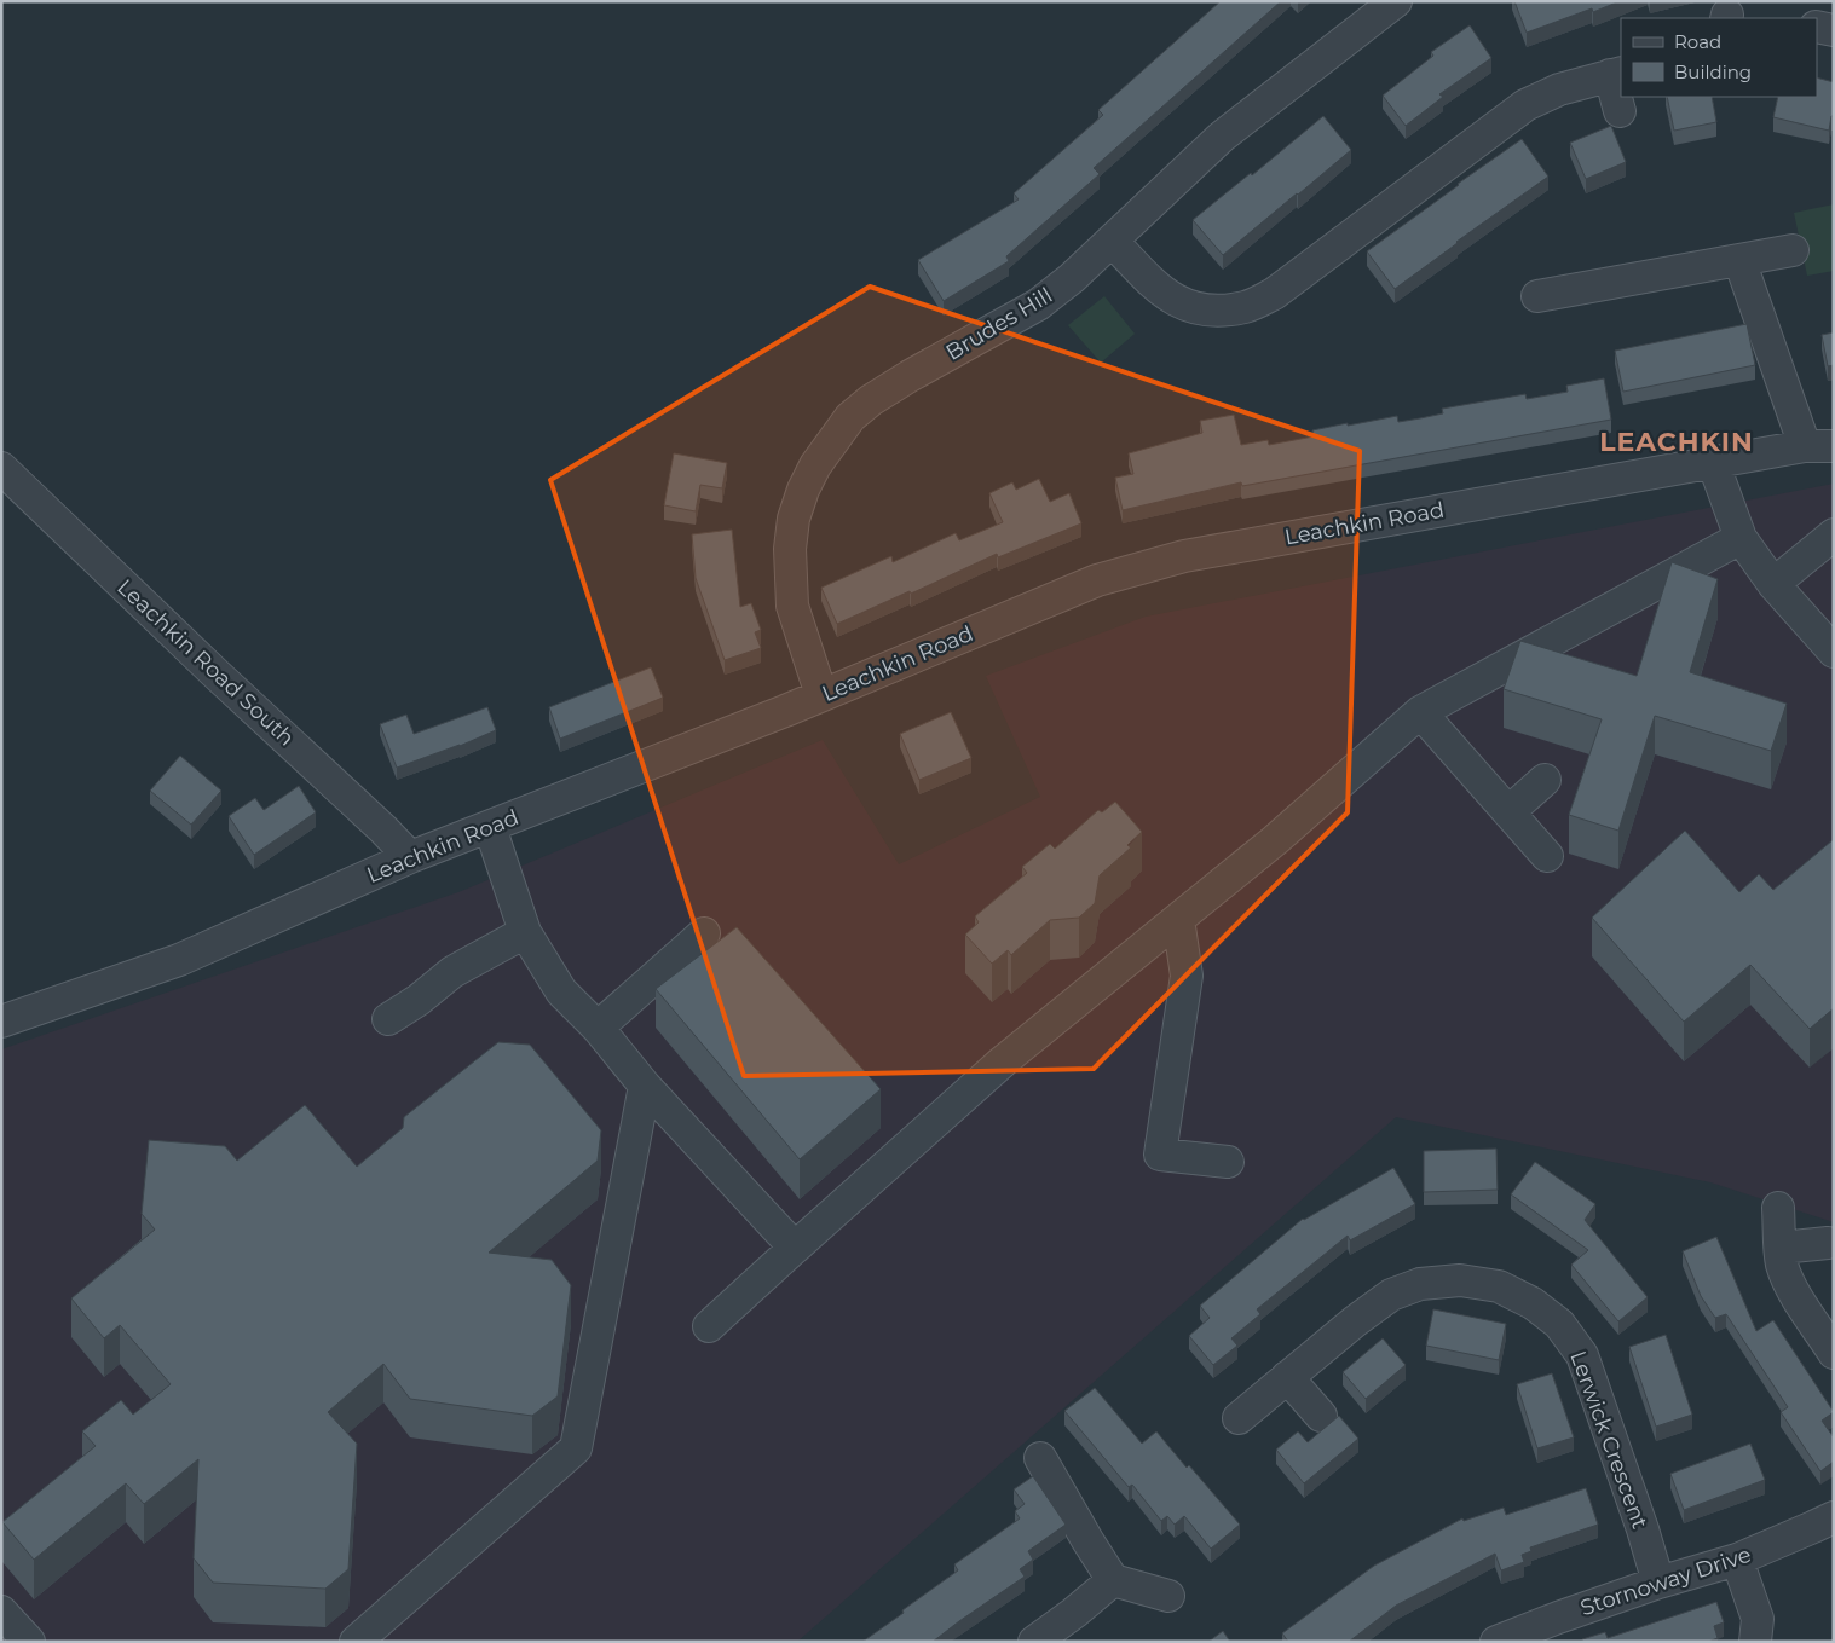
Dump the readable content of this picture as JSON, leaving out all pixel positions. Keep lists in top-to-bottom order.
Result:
{
  "streets": {
    "street": [
      "Brudes Hill",
      "Leachkin Road",
      "Leachkin Road South",
      "Lerwick Crescent",
      "Stornoway Drive"
    ]
  },
  "crossings": [
    ["Brudes Hill", "Leachkin Road"],
    ["Leachkin Road", "Leachkin Road South"],
    ["Lerwick Crescent", "Stornoway Drive"]
  ],
  "districts": ["LEACHKIN"],
  "legend": ["Road", "Building"]
}
